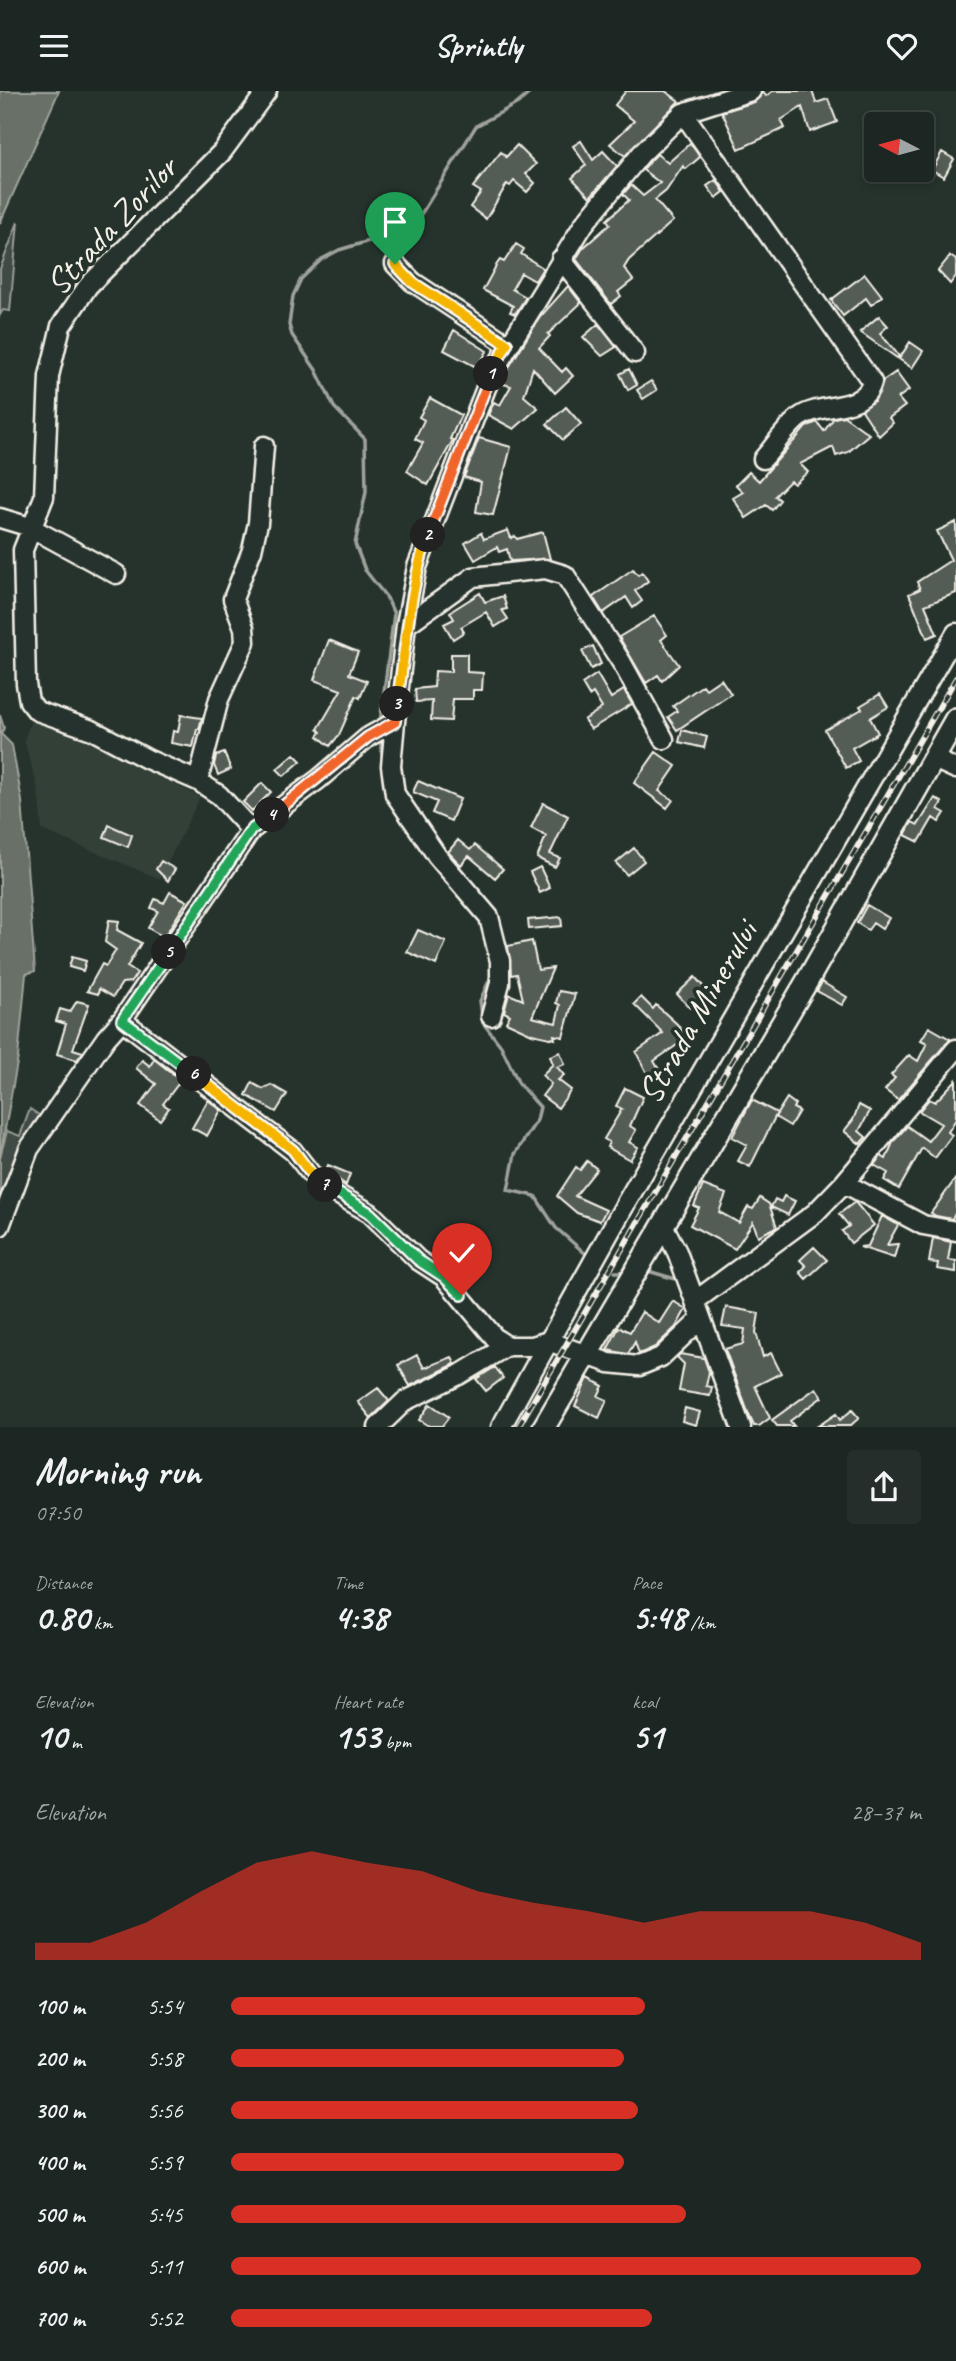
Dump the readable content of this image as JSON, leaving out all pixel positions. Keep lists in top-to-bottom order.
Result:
{
  "streets": {
    "street": ["Strada Zorilor", "Strada Minerului"]
  },
  "north": "left",
  "page": {
    "header": "Sprintly",
    "pins": [
      "1",
      "2",
      "3",
      "4",
      "5",
      "6",
      "7"
    ],
    "heading": ["Morning run", "07:50"],
    "stats": [
      ["Distance", "0.80 km"],
      ["Time", "4:38"],
      ["Pace", "5:48 /km"],
      ["Elevation", "10 m"],
      ["Heart rate", "153 bpm"],
      ["kcal", "51"]
    ],
    "chart": ["Elevation", "28–37 m"],
    "list": [
      {
        "name": "100 m",
        "note": "5:54"
      },
      {
        "name": "200 m",
        "note": "5:58"
      },
      {
        "name": "300 m",
        "note": "5:56"
      },
      {
        "name": "400 m",
        "note": "5:59"
      },
      {
        "name": "500 m",
        "note": "5:45"
      },
      {
        "name": "600 m",
        "note": "5:11"
      },
      {
        "name": "700 m",
        "note": "5:52"
      }
    ]
  }
}
